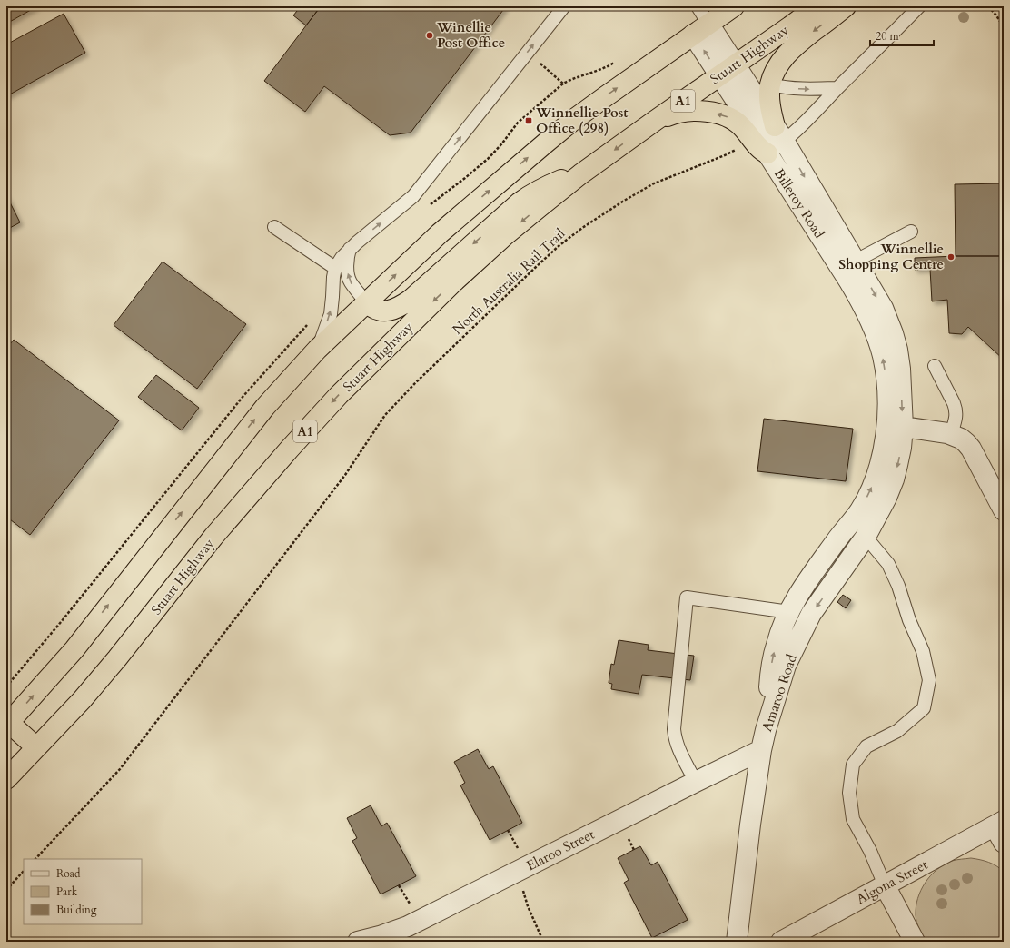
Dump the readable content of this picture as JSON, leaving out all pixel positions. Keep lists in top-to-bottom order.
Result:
{
  "streets": {
    "highway": ["Stuart Highway", "A1"],
    "street": [
      "Billeroy Road",
      "Amaroo Road",
      "Elaroo Street",
      "Algona Street"
    ],
    "path": ["North Australia Rail Trail"]
  },
  "crossings": [
    ["Stuart Highway", "Billeroy Road"],
    ["Billeroy Road", "North Australia Rail Trail"],
    ["Billeroy Road", "Amaroo Road"],
    ["Amaroo Road", "Elaroo Street"]
  ],
  "places": {
    "other": ["Winellie Post Office", "Winnellie Shopping Centre"],
    "transit": ["Winnellie Post Office (298)"]
  },
  "legend": ["Road", "Park", "Building"],
  "scale_bar": "20 m"
}
